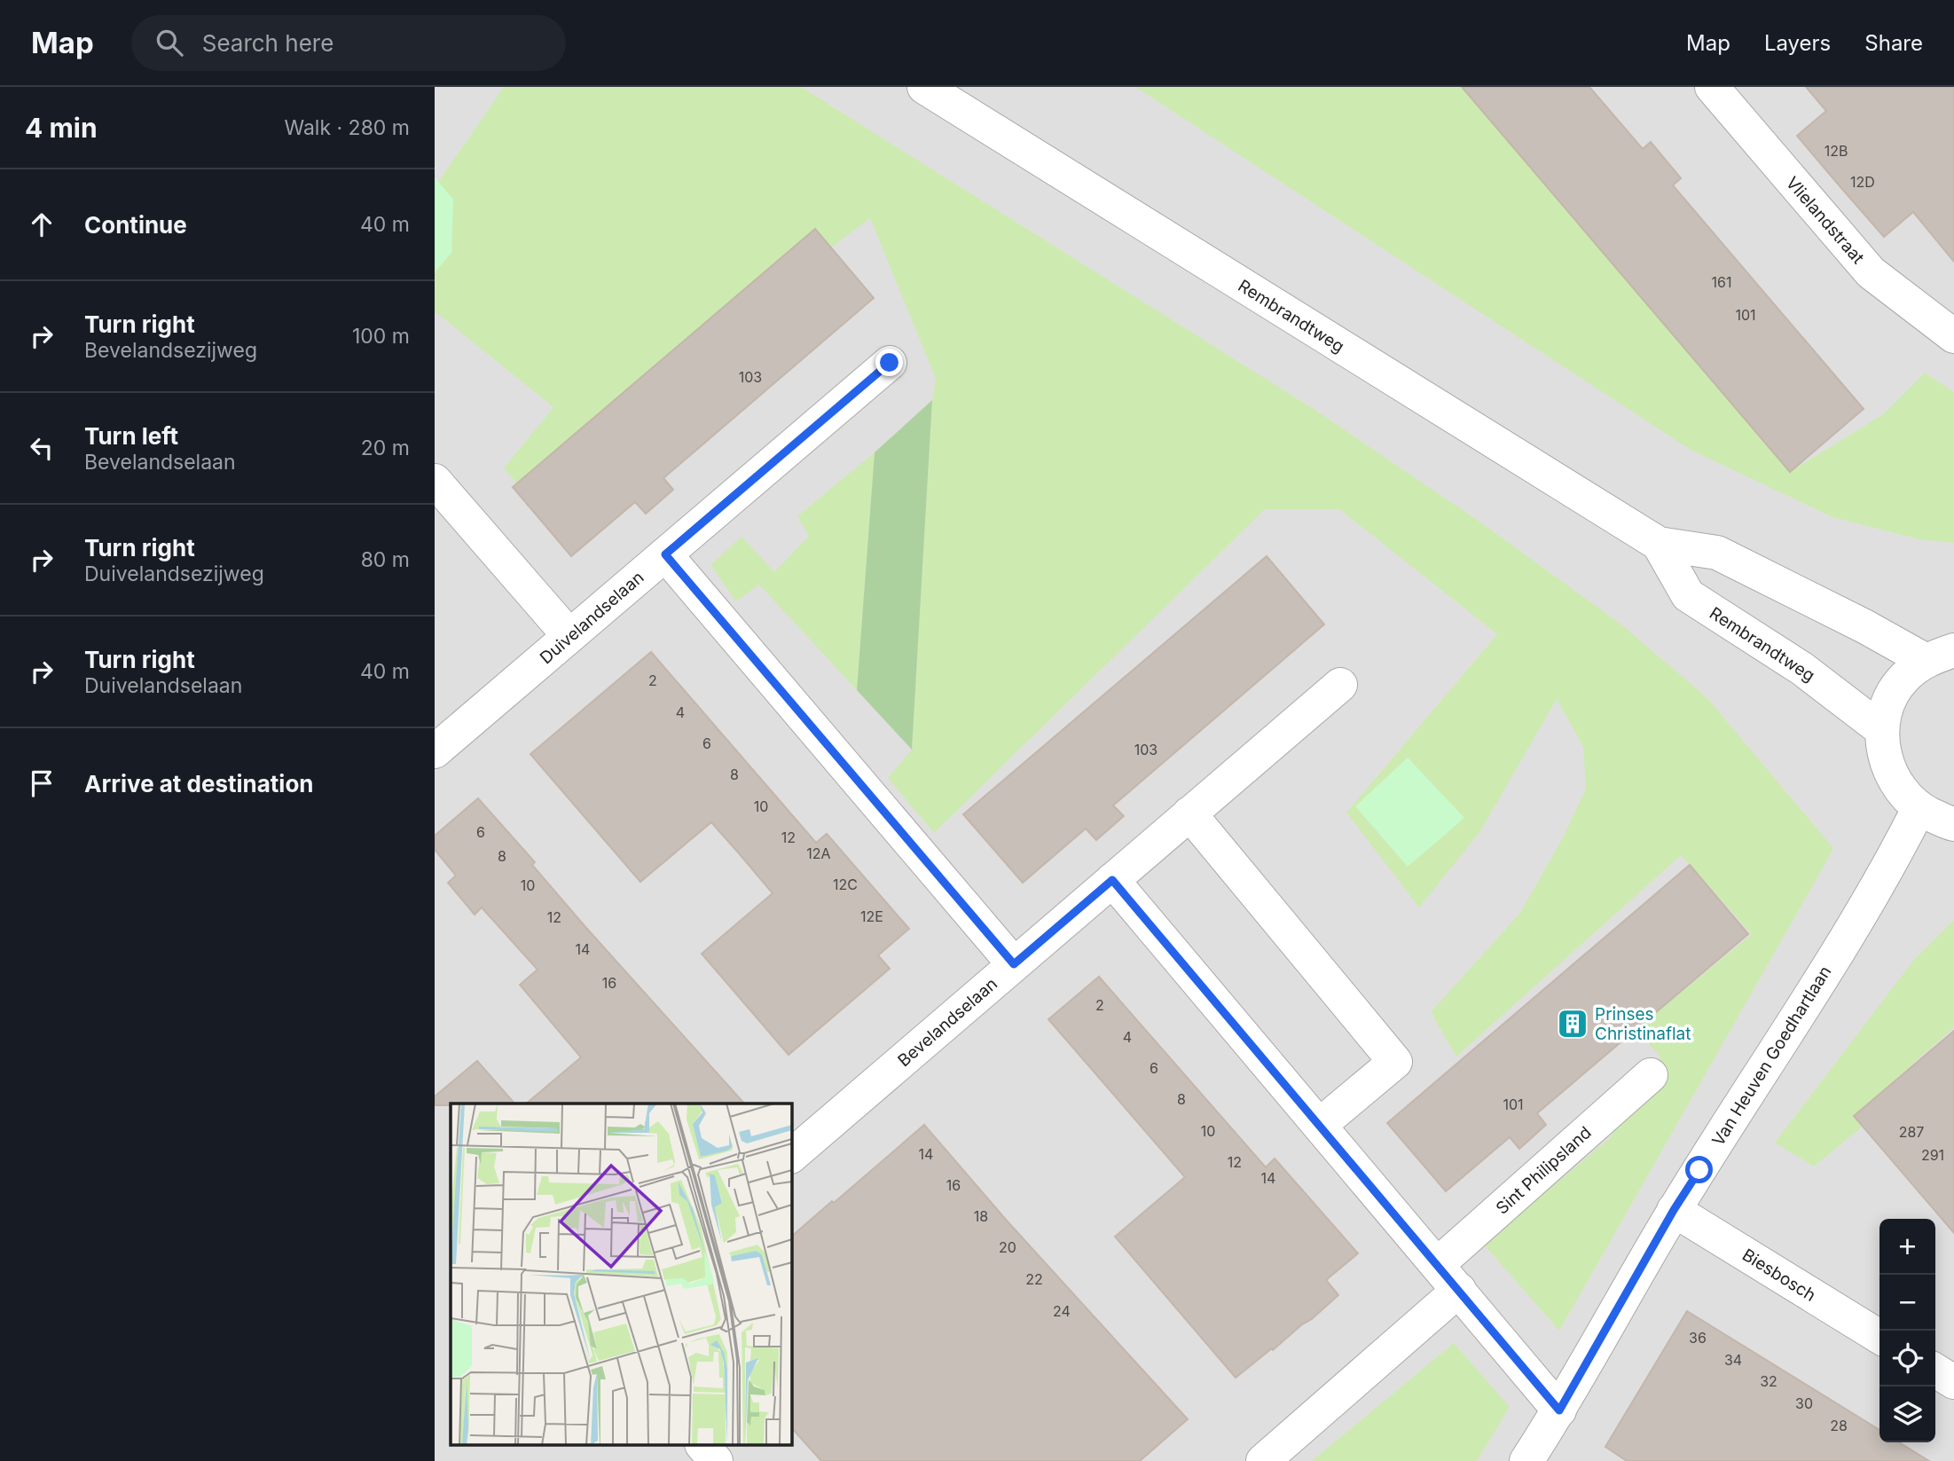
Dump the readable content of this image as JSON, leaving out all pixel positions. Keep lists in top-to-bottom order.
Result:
{
  "streets": {
    "street": [
      "Vlielandstraat",
      "Rembrandtweg",
      "Duivelandselaan",
      "Bevelandselaan",
      "Van Heuven Goedhartlaan",
      "Sint Philipsland",
      "Biesbosch"
    ]
  },
  "crossings": [
    ["Van Heuven Goedhartlaan", "Biesbosch"]
  ],
  "places": {
    "building": ["Prinses Christinaflat"]
  },
  "house_numbers": [
    "12B",
    "12D",
    "161",
    "101",
    "103",
    "2",
    "4",
    "6",
    "103",
    "8",
    "10",
    "6",
    "12",
    "12A",
    "8",
    "12C",
    "10",
    "12E",
    "12",
    "14",
    "16",
    "2",
    "4",
    "6",
    "8",
    "101",
    "10",
    "287",
    "14",
    "291",
    "12",
    "14",
    "16",
    "18",
    "20",
    "22",
    "24",
    "36",
    "34",
    "32",
    "30",
    "28"
  ],
  "page": {
    "header": "Map",
    "search": "Search here",
    "nav": ["Map", "Layers", "Share"],
    "heading": ["4 min", "Walk · 280 m"],
    "list": [
      ["Continue", "40 m"],
      ["Turn right", "Bevelandsezijweg", "100 m"],
      ["Turn left", "Bevelandselaan", "20 m"],
      ["Turn right", "Duivelandsezijweg", "80 m"],
      ["Turn right", "Duivelandselaan", "40 m"],
      "Arrive at destination"
    ],
    "map_buttons": ["+", "−"]
  }
}
